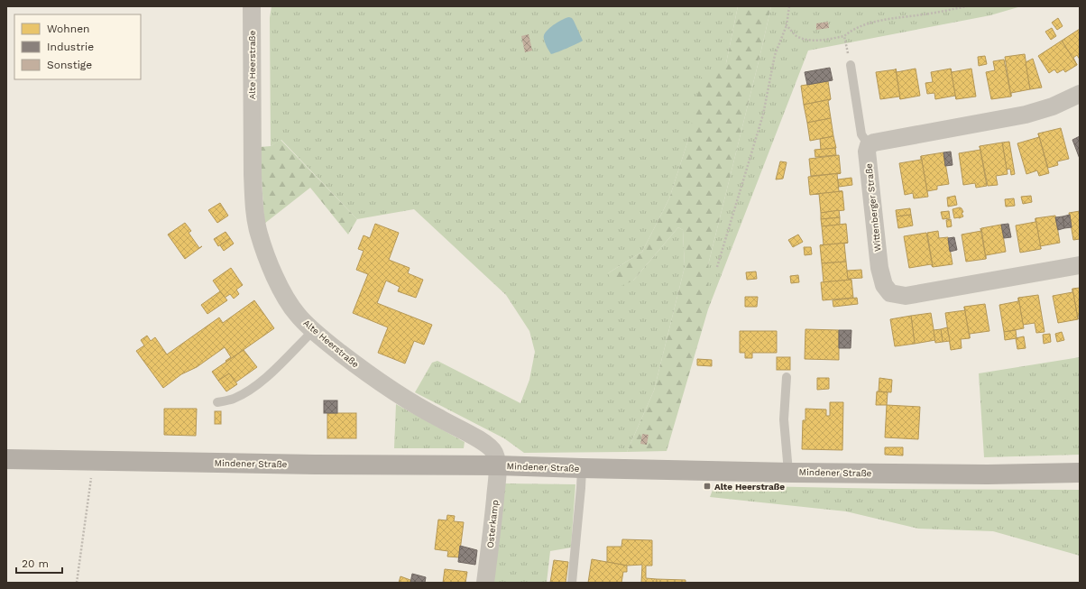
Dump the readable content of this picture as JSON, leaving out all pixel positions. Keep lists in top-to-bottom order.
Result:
{
  "streets": {
    "main road": ["Mindener Straße"],
    "street": ["Alte Heerstraße", "Wittenberger Straße", "Osterkamp"]
  },
  "crossings": [
    ["Alte Heerstraße", "Mindener Straße"],
    ["Alte Heerstraße", "Osterkamp"],
    ["Mindener Straße", "Osterkamp"]
  ],
  "places": {
    "transit": ["Alte Heerstraße"]
  },
  "legend": ["Wohnen", "Industrie", "Sonstige"],
  "scale_bar": "20 m"
}
